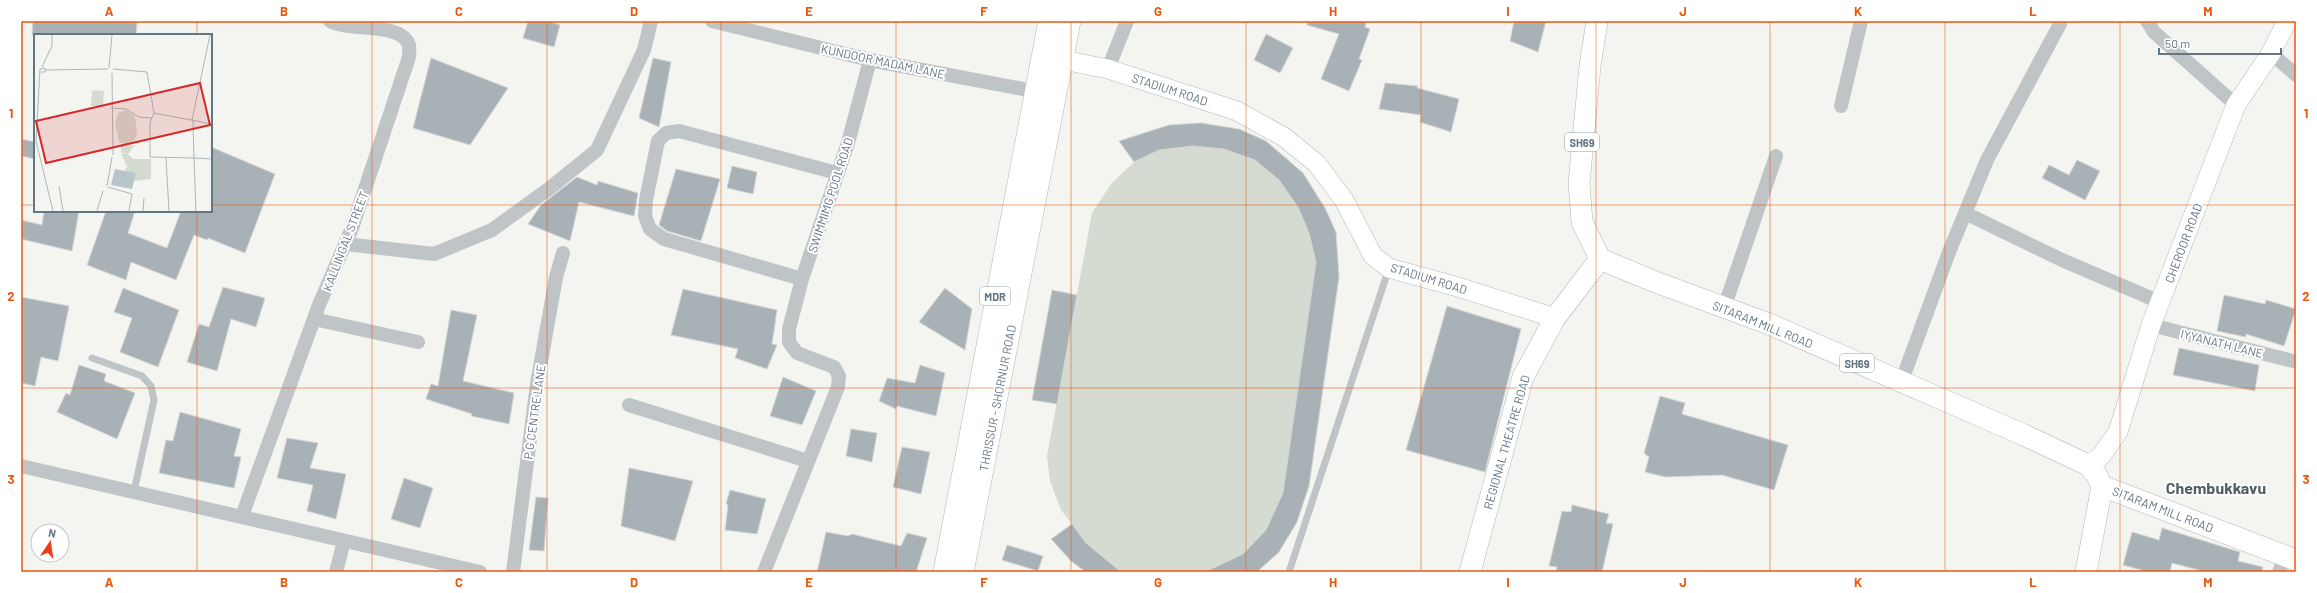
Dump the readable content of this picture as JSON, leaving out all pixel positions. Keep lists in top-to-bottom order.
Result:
{
  "streets": {
    "main road": [
      "STADIUM ROAD",
      "SH69",
      "CHEROOR ROAD",
      "MDR",
      "SITARAM MILL ROAD",
      "THRISSUR - SHORNUR ROAD",
      "REGIONAL THEATRE ROAD"
    ],
    "street": [
      "KUNDOOR MADAM LANE",
      "SWIMMIMG POOL ROAD",
      "KALLINGAL STREET",
      "IYYANATH LANE",
      "P G CENTRE LANE"
    ]
  },
  "crossings": [
    ["KUNDOOR MADAM LANE", "SWIMMIMG POOL ROAD"],
    ["KUNDOOR MADAM LANE", "MDR"],
    ["KUNDOOR MADAM LANE", "THRISSUR - SHORNUR ROAD"],
    ["STADIUM ROAD", "MDR"],
    ["STADIUM ROAD", "THRISSUR - SHORNUR ROAD"],
    ["STADIUM ROAD", "REGIONAL THEATRE ROAD"],
    ["SH69", "SITARAM MILL ROAD"],
    ["CHEROOR ROAD", "SITARAM MILL ROAD"],
    ["CHEROOR ROAD", "IYYANATH LANE"],
    ["MDR", "THRISSUR - SHORNUR ROAD"]
  ],
  "districts": ["Chembukkavu"],
  "scale_bar": "50 m",
  "north": "top",
  "grid": {
    "columns": [
      "A",
      "B",
      "C",
      "D",
      "E",
      "F",
      "G",
      "H",
      "I",
      "J",
      "K",
      "L",
      "M"
    ],
    "rows": ["1", "2", "3"]
  }
}
